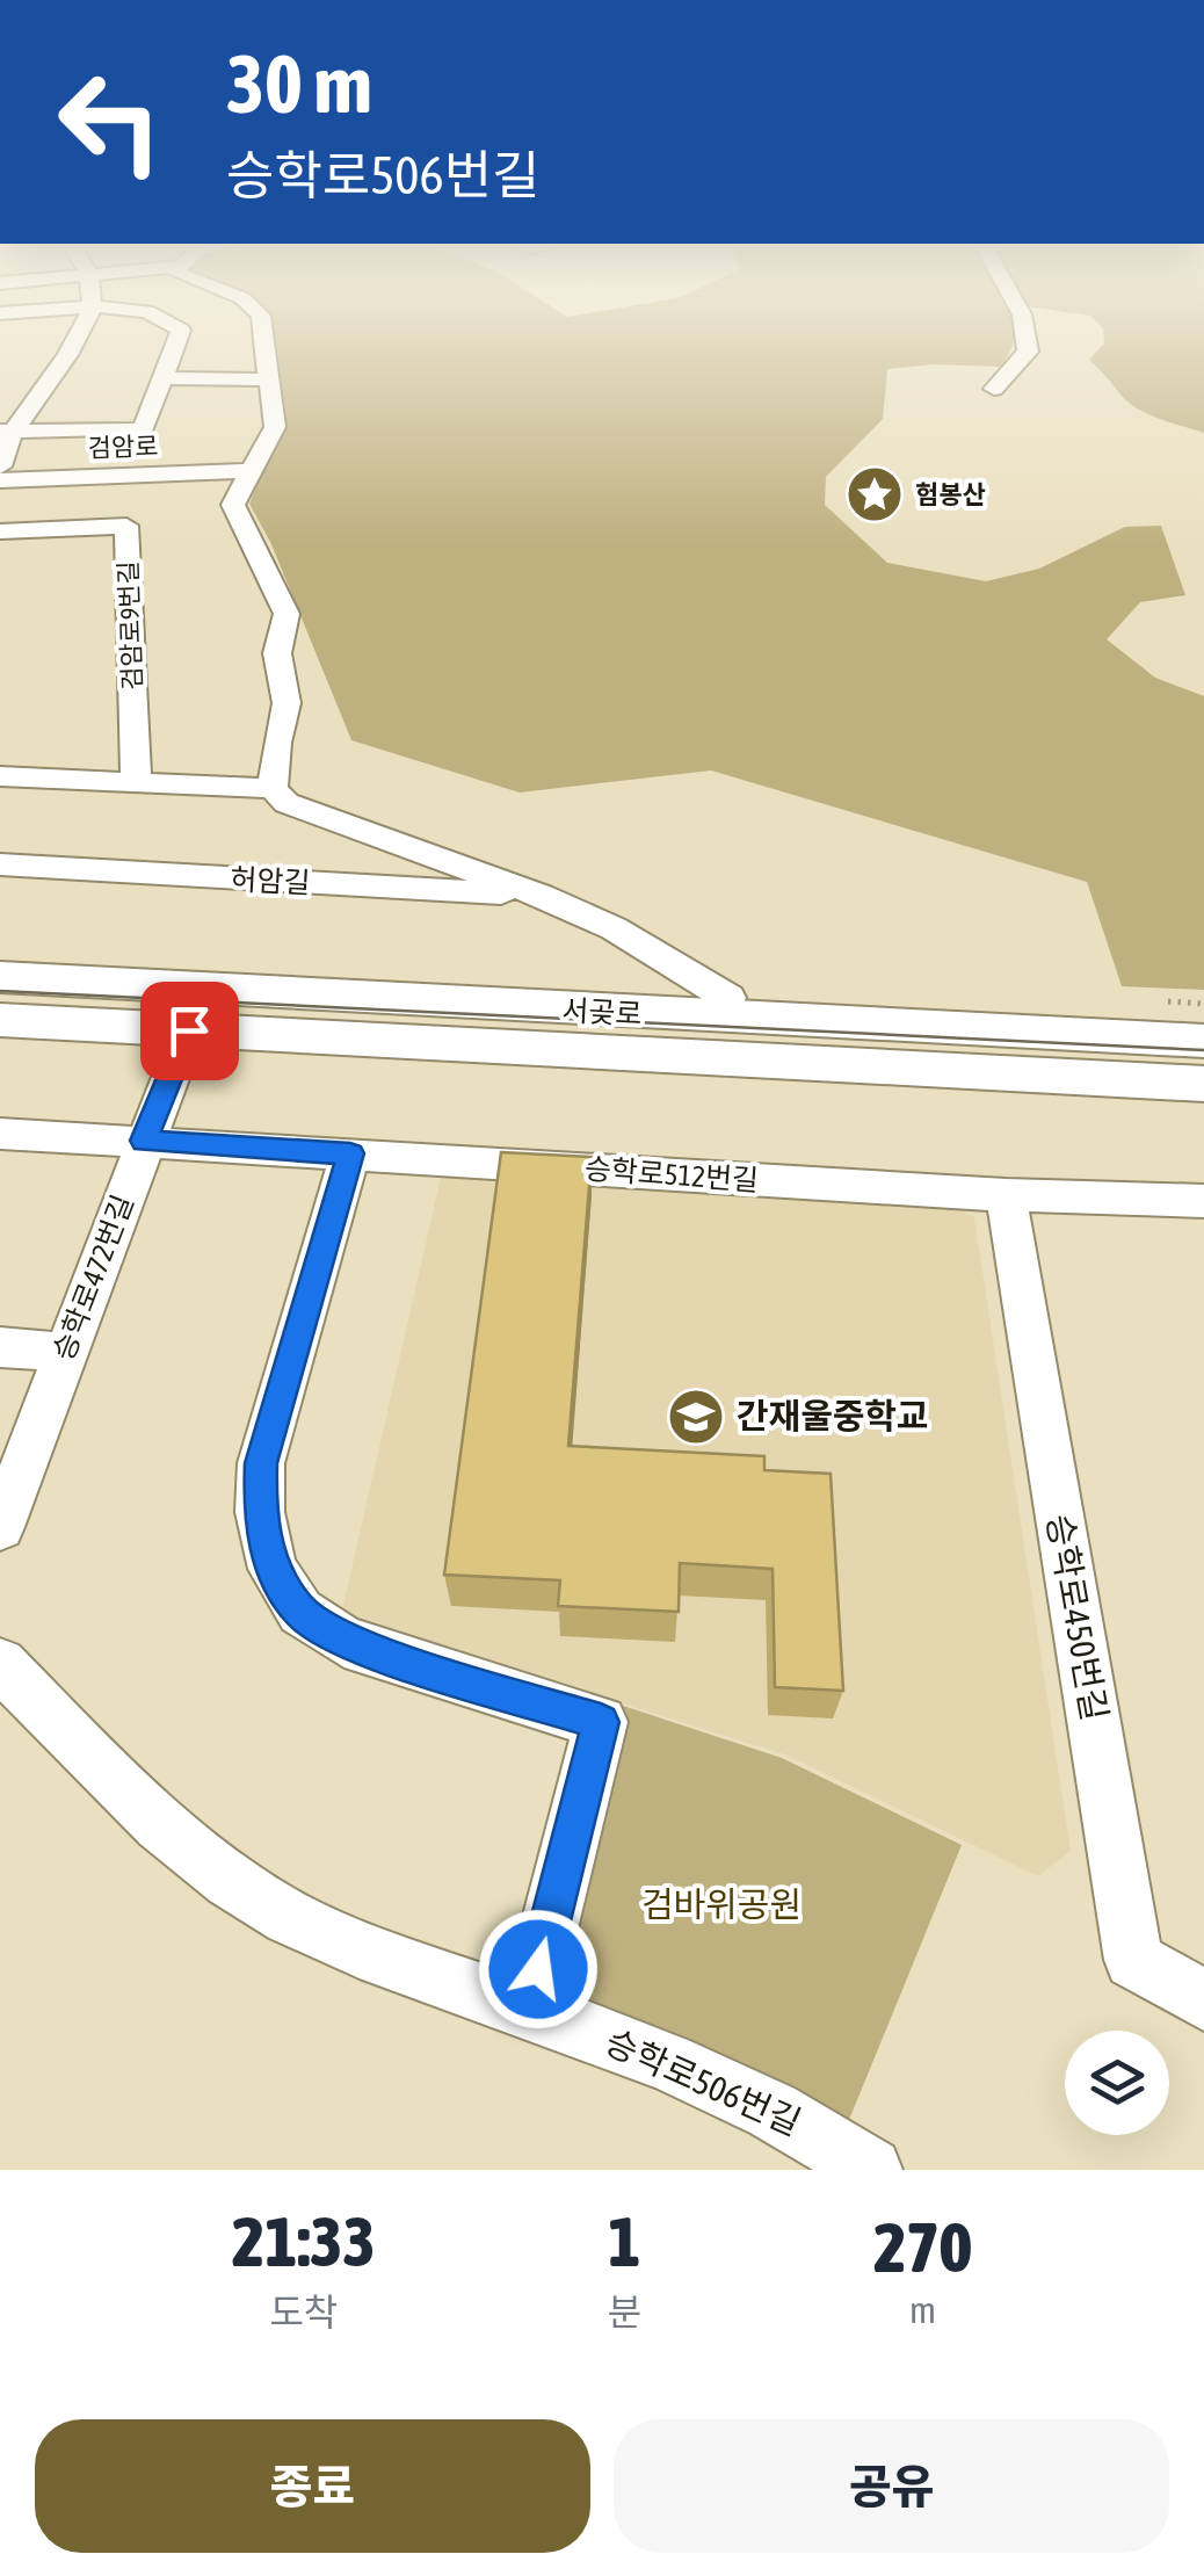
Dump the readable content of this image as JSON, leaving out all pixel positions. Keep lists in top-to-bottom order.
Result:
{
  "streets": {
    "main road": ["서곶로"],
    "street": [
      "검암로",
      "검암로9번길",
      "허암길",
      "승학로512번길",
      "승학로472번길",
      "승학로450번길",
      "승학로506번길"
    ]
  },
  "crossings": [
    ["검암로9번길", "허암길"],
    ["허암길", "서곶로"],
    ["서곶로", "승학로472번길"],
    ["승학로512번길", "승학로472번길"],
    ["승학로512번길", "승학로450번길"]
  ],
  "parks": ["검바위공원"],
  "places": {
    "place": ["험봉산"],
    "school or university": ["간재울중학교"]
  },
  "page": {
    "turn": ["30 m", "승학로506번길"],
    "eta": [
      "21:33",
      "도착",
      "1",
      "분",
      "270",
      "m"
    ],
    "buttons": ["종료", "공유"]
  }
}
